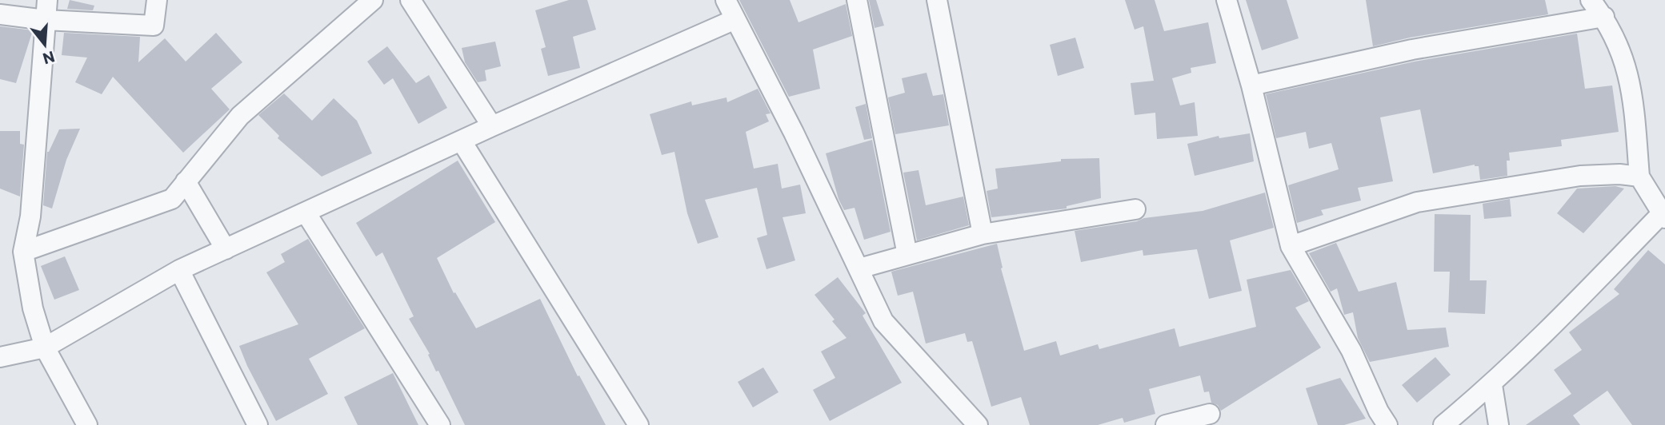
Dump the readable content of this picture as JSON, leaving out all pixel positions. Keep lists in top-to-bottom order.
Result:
{
  "north": "bottom"
}
